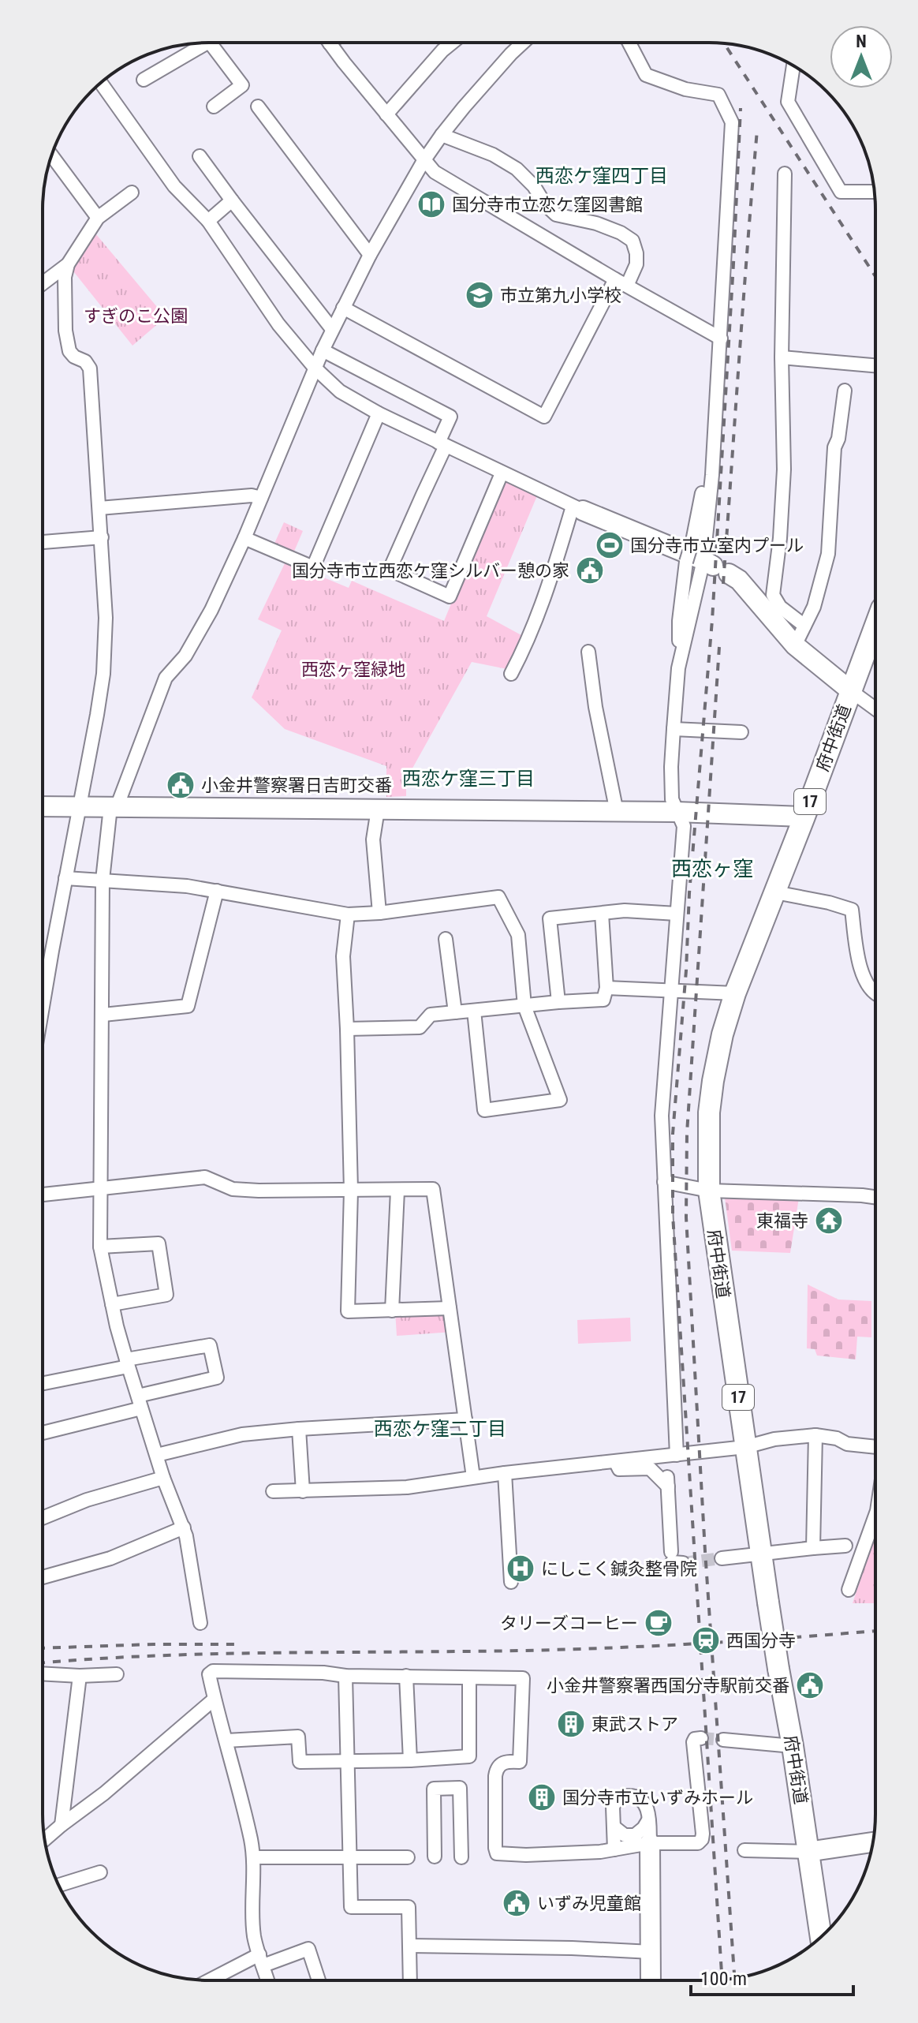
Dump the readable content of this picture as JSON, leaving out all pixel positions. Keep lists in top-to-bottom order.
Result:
{
  "streets": {
    "main road": ["府中街道", "17"]
  },
  "districts": [
    "西恋ケ窪四丁目",
    "西恋ケ窪三丁目",
    "西恋ヶ窪",
    "西恋ケ窪二丁目"
  ],
  "parks": ["すぎのこ公園", "西恋ヶ窪緑地"],
  "places": {
    "library": ["国分寺市立恋ケ窪図書館"],
    "school or university": ["市立第九小学校"],
    "sports": ["国分寺市立室内プール"],
    "public building": [
      "国分寺市立西恋ケ窪シルバー憩の家",
      "小金井警察署日吉町交番",
      "小金井警察署西国分寺駅前交番",
      "いずみ児童館"
    ],
    "temple": ["東福寺"],
    "hospital": ["にしこく鍼灸整骨院"],
    "cafe": ["タリーズコーヒー"],
    "station": ["西国分寺"],
    "building": ["東武ストア", "国分寺市立いずみホール"]
  },
  "scale_bar": "100 m",
  "north": "top"
}
